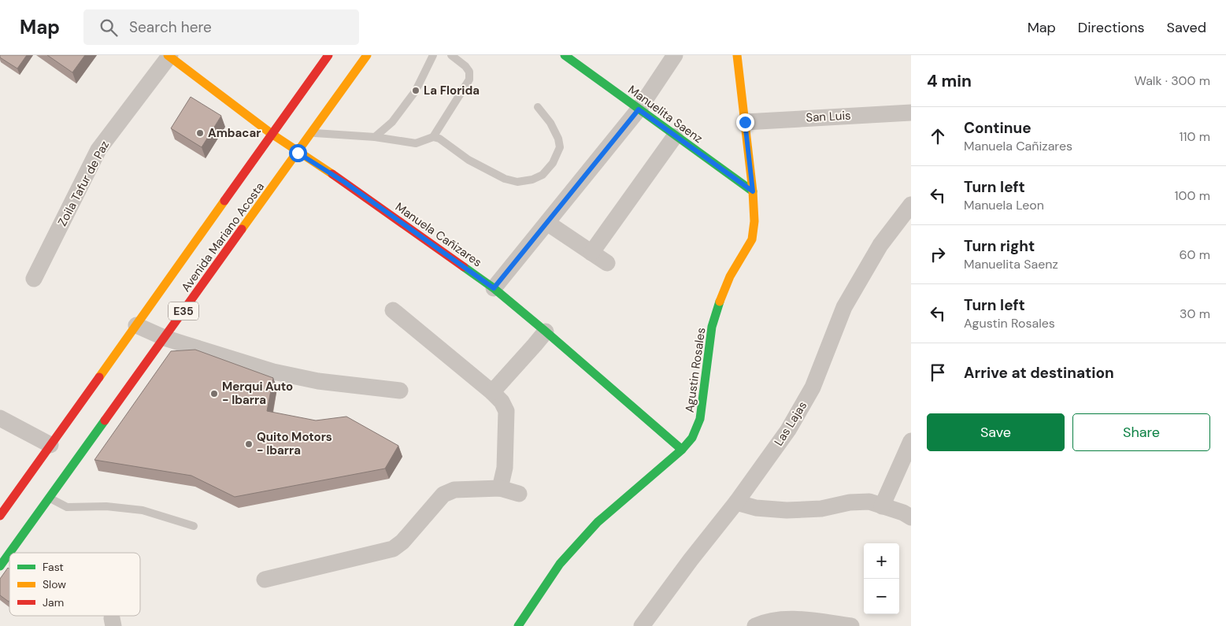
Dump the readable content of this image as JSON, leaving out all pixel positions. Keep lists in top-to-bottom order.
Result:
{
  "streets": {
    "main road": [
      "Manuelita Saenz",
      "Manuela Cañizares",
      "Avenida Mariano Acosta",
      "E35",
      "Agustin Rosales"
    ],
    "street": ["San Luis", "Zoila Tafur de Paz", "Las Lajas"]
  },
  "crossings": [
    ["Manuelita Saenz", "Agustin Rosales"],
    ["San Luis", "Agustin Rosales"],
    ["Zoila Tafur de Paz", "Manuela Cañizares"],
    ["Manuela Cañizares", "Avenida Mariano Acosta"],
    ["Manuela Cañizares", "Agustin Rosales"]
  ],
  "places": [
    "La Florida",
    "Ambacar",
    "Merqui Auto - Ibarra",
    "Quito Motors - Ibarra"
  ],
  "legend": ["Fast", "Slow", "Jam"],
  "page": {
    "header": "Map",
    "search": "Search here",
    "nav": ["Map", "Directions", "Saved"],
    "heading": ["4 min", "Walk · 300 m"],
    "list": [
      ["Continue", "Manuela Cañizares", "110 m"],
      ["Turn left", "Manuela Leon", "100 m"],
      ["Turn right", "Manuelita Saenz", "60 m"],
      ["Turn left", "Agustin Rosales", "30 m"],
      "Arrive at destination"
    ],
    "buttons": ["Save", "Share"],
    "map_buttons": ["+", "−"]
  }
}
